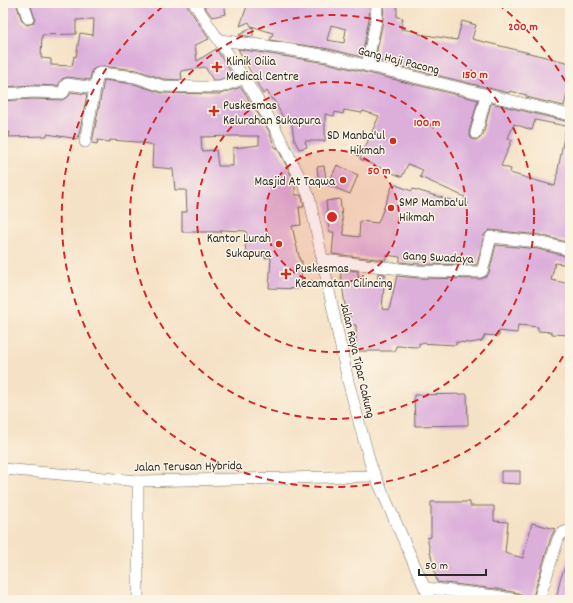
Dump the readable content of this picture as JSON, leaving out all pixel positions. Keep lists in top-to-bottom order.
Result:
{
  "streets": {
    "street": [
      "Gang Haji Pacong",
      "Gang Swadaya",
      "Jalan Raya Tipar Cakung",
      "Jalan Terusan Hybrida"
    ]
  },
  "crossings": [
    ["Gang Haji Pacong", "Jalan Raya Tipar Cakung"],
    ["Gang Swadaya", "Jalan Raya Tipar Cakung"],
    ["Jalan Raya Tipar Cakung", "Jalan Terusan Hybrida"]
  ],
  "places": {
    "health": ["Klinik Oilia Medical Centre", "Puskesmas Kelurahan Sukapura", "Puskesmas Kecamatan Cilincing"],
    "other": [
      "SD Manba'ul Hikmah",
      "Masjid At Taqwa",
      "SMP Mamba'ul Hikmah",
      "Kantor Lurah Sukapura"
    ]
  },
  "scale_bar": "50 m",
  "rings": [
    "200 m",
    "150 m",
    "100 m",
    "50 m"
  ]
}
